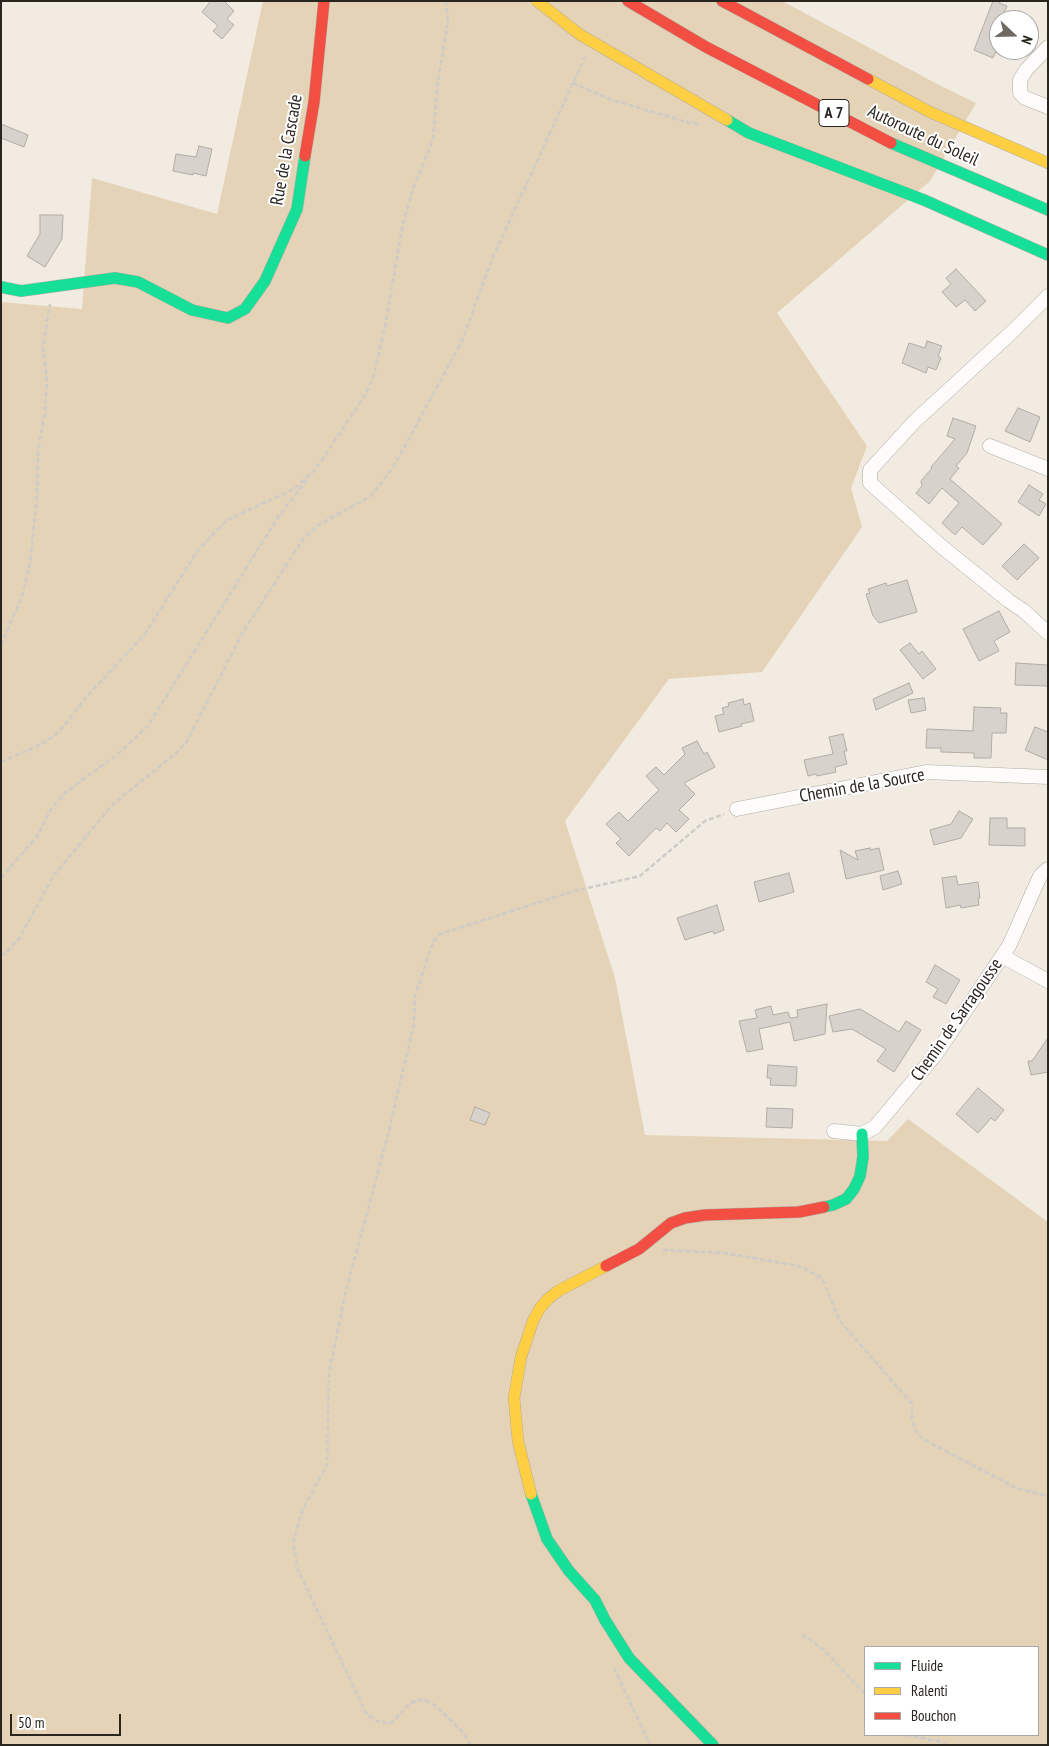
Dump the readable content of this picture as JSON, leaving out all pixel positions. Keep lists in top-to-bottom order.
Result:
{
  "streets": {
    "main road": ["A 7", "Autoroute du Soleil", "Rue de la Cascade"],
    "street": ["Chemin de la Source", "Chemin de Sarragousse"]
  },
  "legend": ["Fluide", "Ralenti", "Bouchon"],
  "scale_bar": "50 m",
  "north": "right"
}
